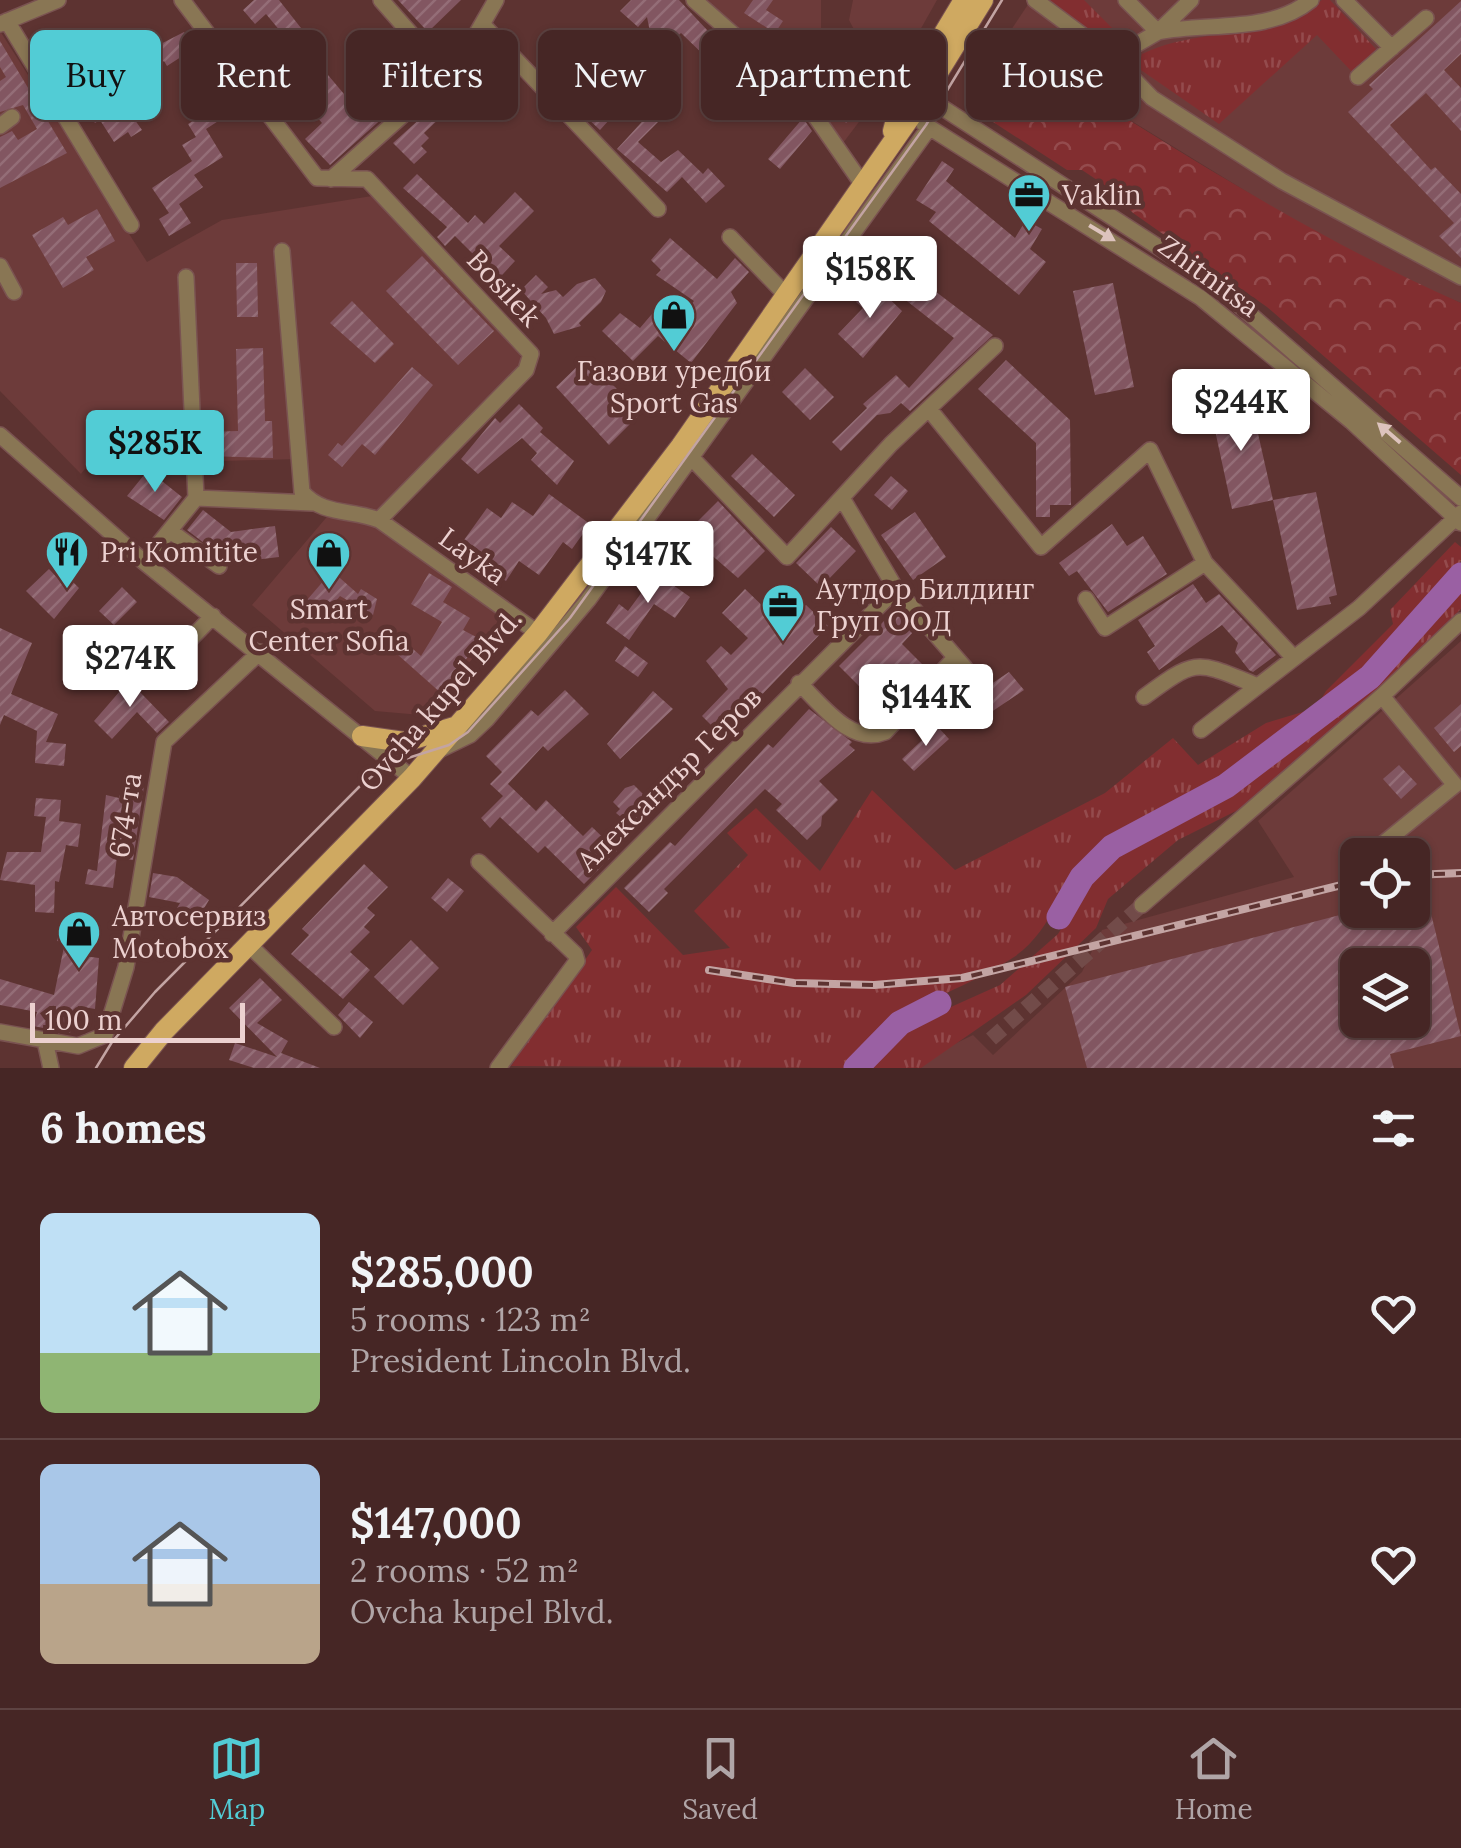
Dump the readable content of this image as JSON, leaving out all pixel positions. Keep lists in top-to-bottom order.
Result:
{
  "streets": {
    "main road": ["Ovcha kupel Blvd."],
    "street": [
      "Zhitnitsa",
      "Bosilek",
      "Layka",
      "Александър Геров",
      "674-та"
    ]
  },
  "crossings": [
    ["Bosilek", "Layka"],
    ["Layka", "Ovcha kupel Blvd."]
  ],
  "places": {
    "office": ["Vaklin", "Аутдор Билдинг Груп ООД"],
    "shop": ["Газови уредби Sport Gas", "Smart Center Sofia", "Автосервиз Motobox"],
    "restaurant": ["Pri Komitite"]
  },
  "scale_bar": "100 m",
  "page": {
    "chip": [
      "Buy",
      "Rent",
      "Filters",
      "New",
      "Apartment",
      "House"
    ],
    "price": [
      "$158K",
      "$244K",
      "$285K",
      "$147K",
      "$274K",
      "$144K"
    ],
    "scale": "100 m",
    "heading": "6 homes",
    "list": [
      {
        "name": "$285,000",
        "note": "5 rooms · 123 m² · President Lincoln Blvd."
      },
      {
        "name": "$147,000",
        "note": "2 rooms · 52 m² · Ovcha kupel Blvd."
      }
    ],
    "tabs": ["Map", "Saved", "Home"]
  }
}
